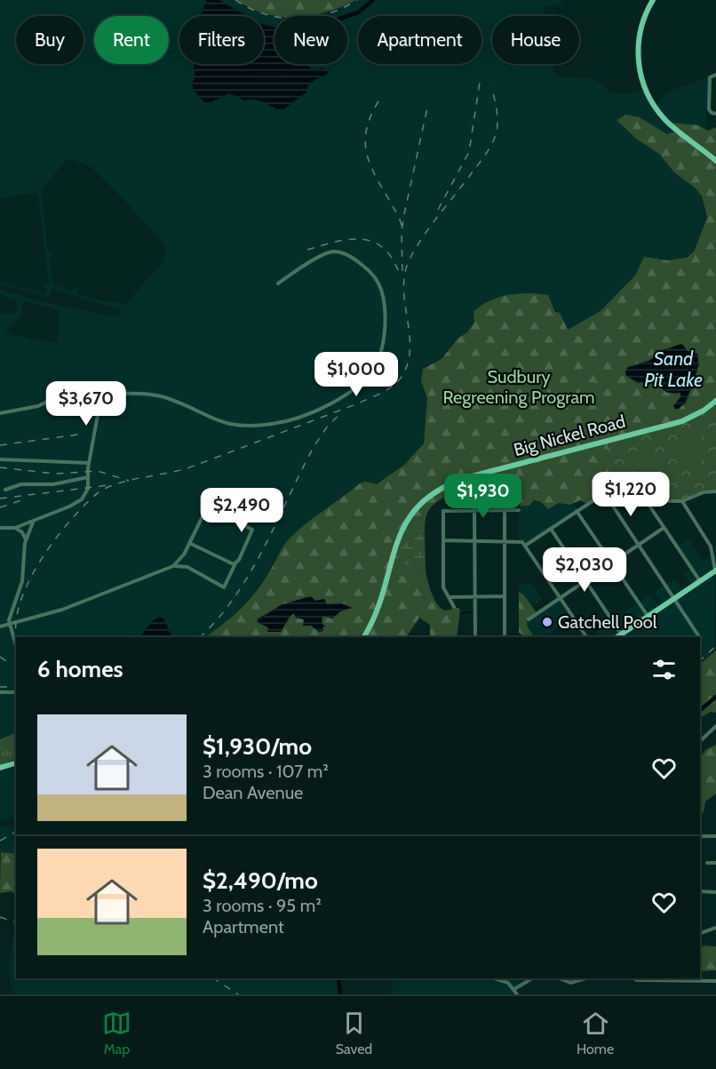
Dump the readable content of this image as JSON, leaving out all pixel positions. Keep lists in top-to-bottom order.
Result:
{
  "streets": {
    "main road": ["Big Nickel Road"]
  },
  "water": ["Sand Pit Lake"],
  "parks": ["Sudbury Regreening Program"],
  "places": ["Gatchell Pool"],
  "page": {
    "chip": [
      "Buy",
      "Rent",
      "Filters",
      "New",
      "Apartment",
      "House"
    ],
    "price": [
      "$1,000",
      "$3,670",
      "$1,220",
      "$1,930",
      "$2,490",
      "$2,030"
    ],
    "heading": "6 homes",
    "list": [
      {
        "name": "$1,930/mo",
        "note": "3 rooms · 107 m² · Dean Avenue"
      },
      {
        "name": "$2,490/mo",
        "note": "3 rooms · 95 m² · Apartment"
      }
    ],
    "tabs": ["Map", "Saved", "Home"]
  }
}
